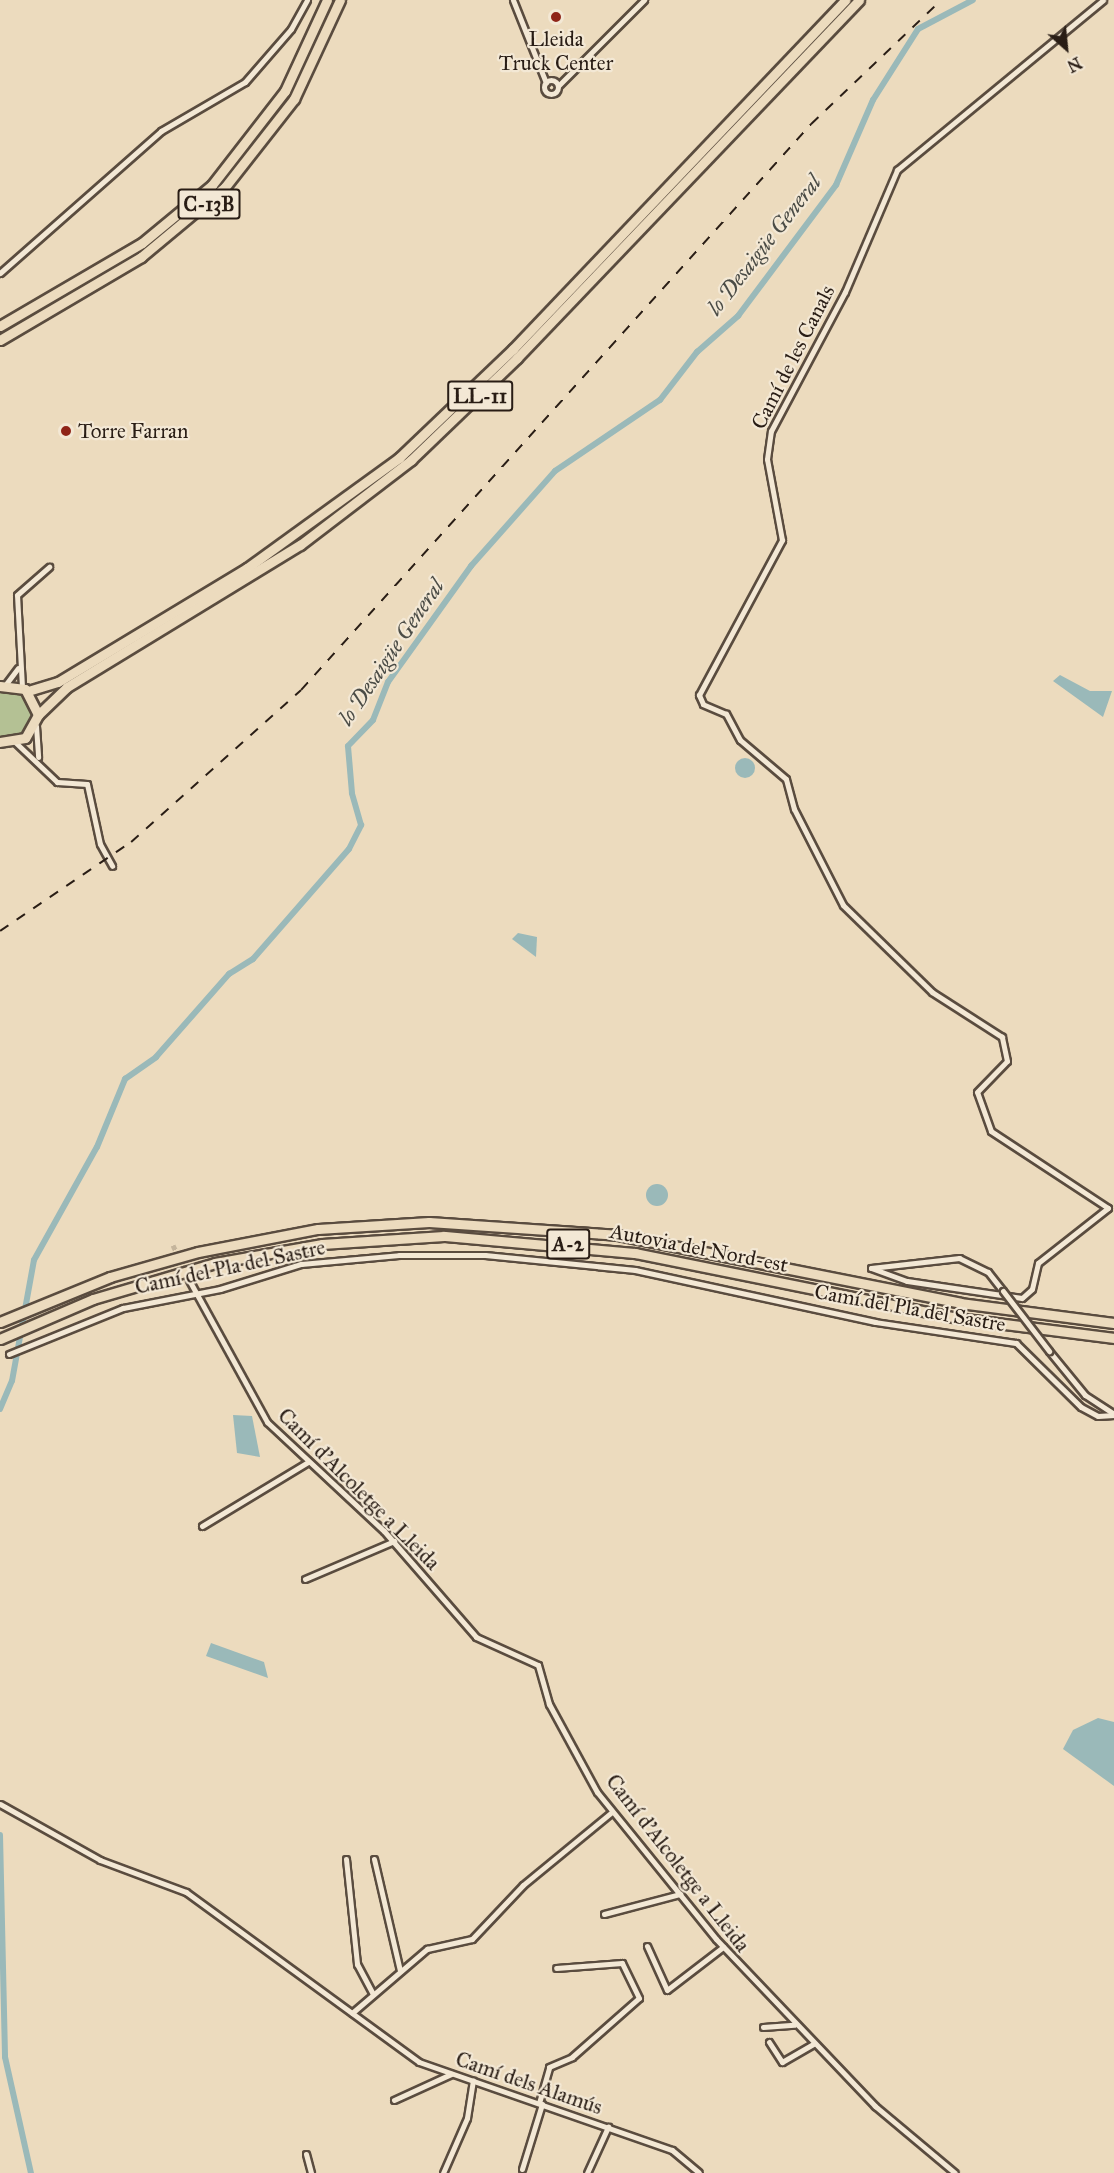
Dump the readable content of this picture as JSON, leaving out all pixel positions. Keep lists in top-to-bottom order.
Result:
{
  "streets": {
    "highway": [
      "C-13B",
      "LL-11",
      "A-2",
      "Autovia del Nord-est"
    ],
    "street": [
      "Camí de les Canals",
      "Camí del Pla del Sastre",
      "Camí d'Alcoletge a Lleida",
      "Camí dels Alamús"
    ]
  },
  "crossings": [
    ["Camí de les Canals", "Camí del Pla del Sastre"],
    ["Camí del Pla del Sastre", "Camí d'Alcoletge a Lleida"]
  ],
  "water": ["lo Desaigüe General"],
  "places": ["Lleida Truck Center", "Torre Farran"],
  "north": "bottom right"
}
